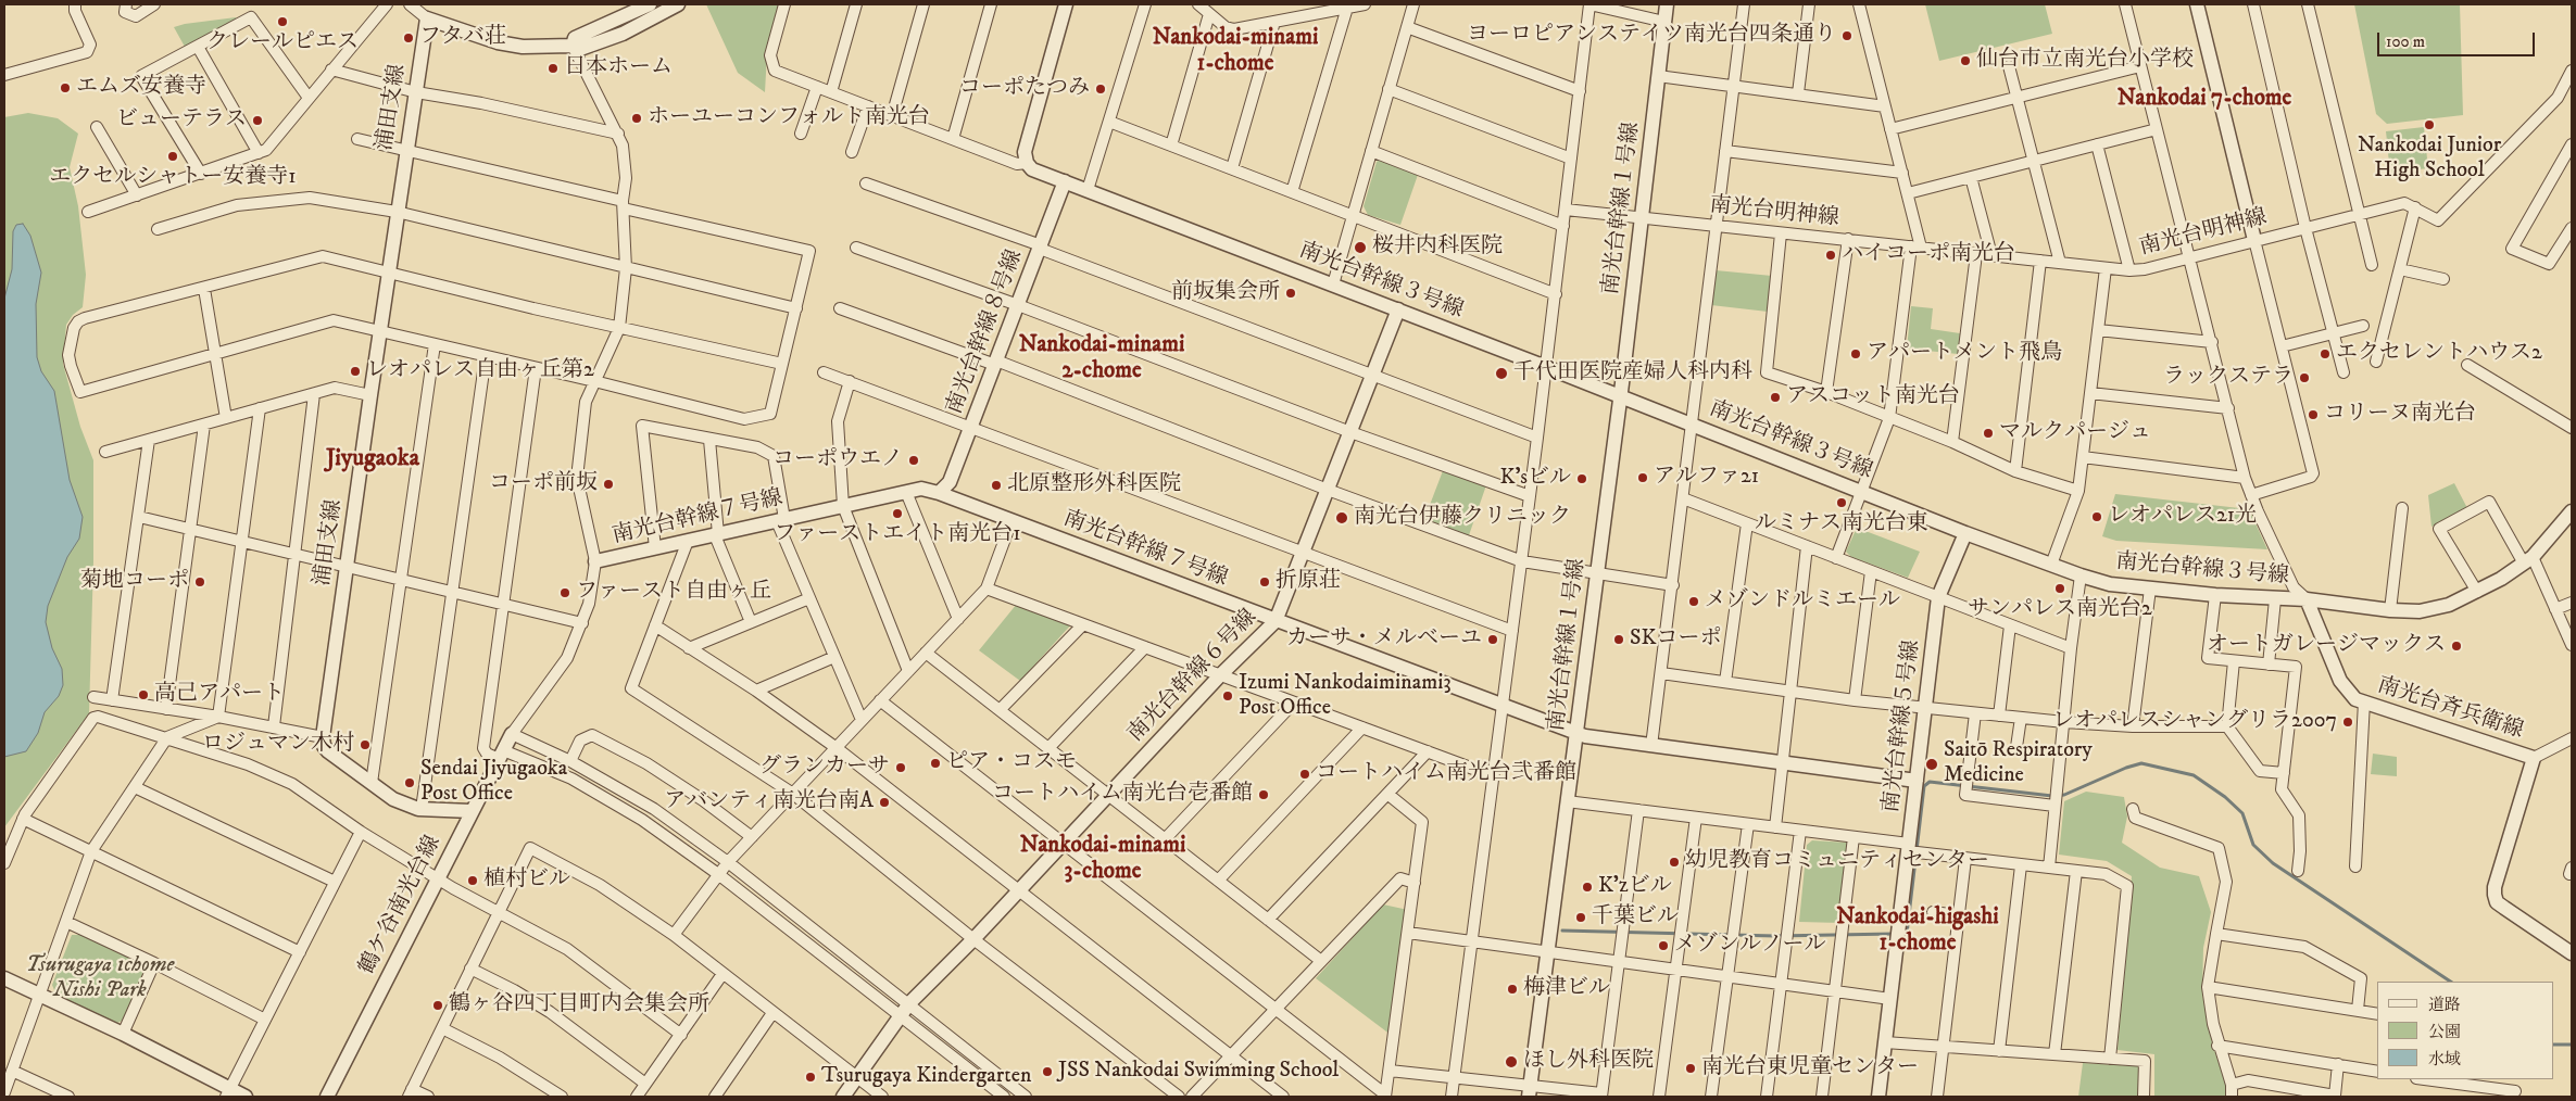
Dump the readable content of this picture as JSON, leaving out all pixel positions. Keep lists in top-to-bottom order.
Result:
{
  "streets": {
    "street": [
      "浦田支線",
      "南光台幹線１号線",
      "南光台明神線",
      "南光台幹線３号線",
      "南光台幹線８号線",
      "南光台幹線７号線",
      "南光台幹線６号線",
      "南光台斉兵衛線",
      "南光台幹線５号線",
      "鶴ケ谷南光台線"
    ]
  },
  "crossings": [
    ["南光台幹線１号線", "南光台明神線"],
    ["南光台幹線１号線", "南光台幹線３号線"],
    ["南光台幹線１号線", "南光台幹線７号線"],
    ["南光台幹線３号線", "南光台幹線８号線"],
    ["南光台幹線３号線", "南光台幹線６号線"],
    ["南光台幹線３号線", "南光台斉兵衛線"],
    ["南光台幹線３号線", "南光台幹線５号線"],
    ["南光台幹線８号線", "南光台幹線７号線"],
    ["南光台幹線７号線", "南光台幹線６号線"],
    ["南光台幹線７号線", "南光台幹線５号線"]
  ],
  "districts": [
    "Nankodai-minami 1-chome",
    "Nankodai 7-chome",
    "Nankodai-minami 2-chome",
    "Jiyugaoka",
    "Nankodai-minami 3-chome",
    "Nankodai-higashi 1-chome"
  ],
  "parks": ["Tsurugaya 1chome Nishi Park"],
  "places": [
    "クレールピエス",
    "ヨーロピアンステイツ南光台四条通り",
    "フタバ荘",
    "仙台市立南光台小学校",
    "日本ホーム",
    "エムズ安養寺",
    "コーポたつみ",
    "ホーユーコンフォルト南光台",
    "ビューテラス",
    "Nankodai Junior High School",
    "エクセルシャトー安養寺1",
    "桜井内科医院",
    "ハイコーポ南光台",
    "前坂集会所",
    "アパートメント飛鳥",
    "エクセレントハウス2",
    "レオパレス自由ヶ丘第2",
    "千代田医院産婦人科内科",
    "ラックステラ",
    "アスコット南光台",
    "コリーヌ南光台",
    "マルクパージュ",
    "コーポウエノ",
    "アルファ21",
    "K'sビル",
    "コーポ前坂",
    "北原整形外科医院",
    "ルミナス南光台東",
    "ファーストエイト南光台1",
    "レオパレス21光",
    "南光台伊藤クリニック",
    "菊地コーポ",
    "折原荘",
    "サンパレス南光台2",
    "ファースト自由ヶ丘",
    "メゾンドルミエール",
    "カーサ・メルベーユ",
    "SKコーポ",
    "オートガレージマックス",
    "高己アパート",
    "Izumi Nankodaiminami3 Post Office",
    "レオパレスシャングリラ2007",
    "ロジュマン木村",
    "ピア・コスモ",
    "Saitō Respiratory Medicine",
    "グランカーサ",
    "コートハイム南光台弐番館",
    "Sendai Jiyugaoka Post Office",
    "コートハイム南光台壱番館",
    "アバンティ南光台南A",
    "幼児教育コミュニティセンター",
    "植村ビル",
    "K'zビル",
    "千葉ビル",
    "メゾンルノール",
    "梅津ビル",
    "鶴ヶ谷四丁目町内会集会所",
    "ほし外科医院",
    "南光台東児童センター",
    "JSS Nankodai Swimming School",
    "Tsurugaya Kindergarten"
  ],
  "legend": ["道路", "公園", "水域"],
  "scale_bar": "100 m"
}
